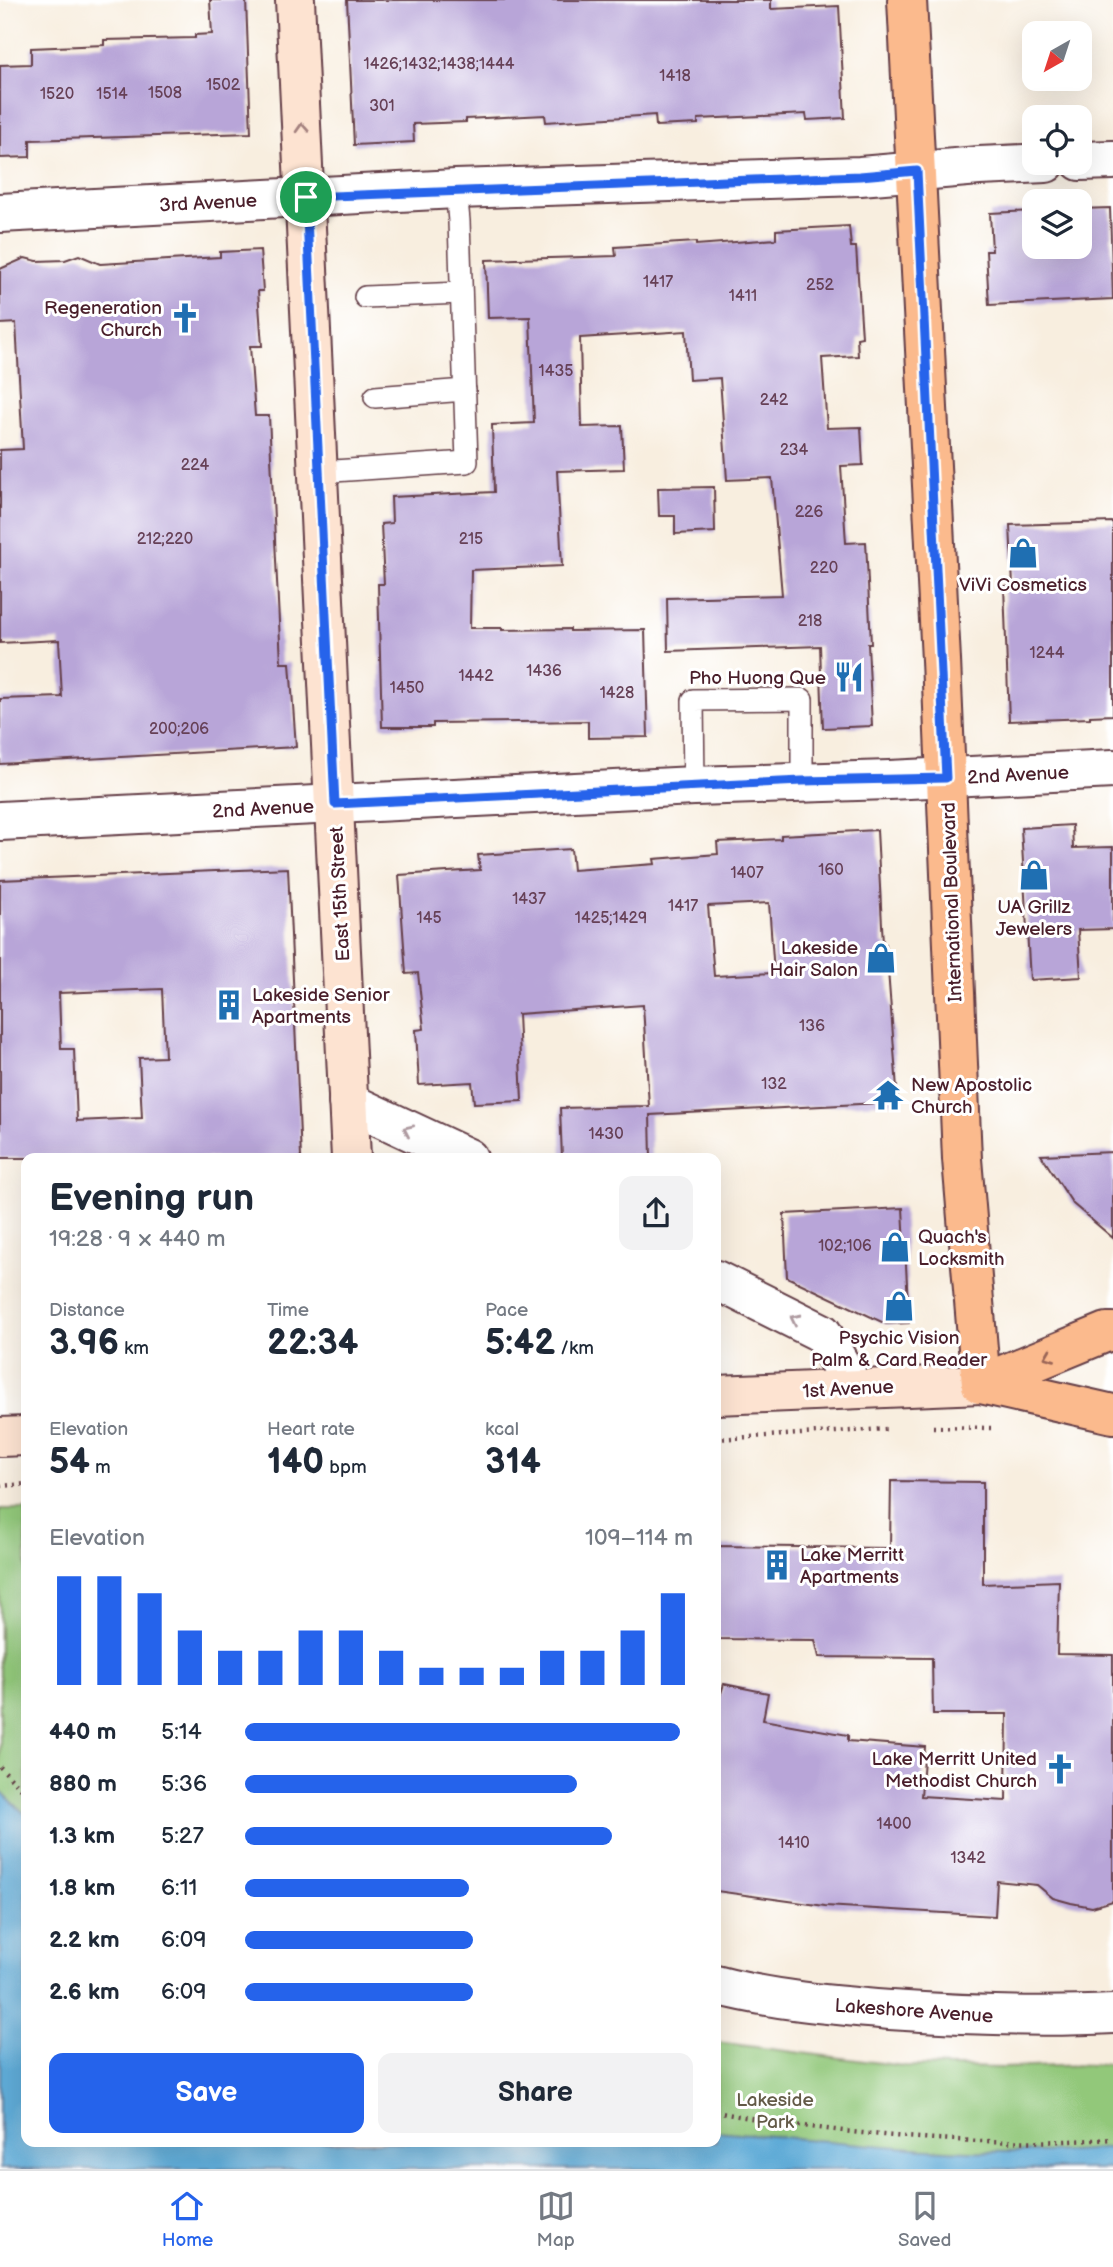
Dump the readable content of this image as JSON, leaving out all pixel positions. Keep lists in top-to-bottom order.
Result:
{
  "streets": {
    "main road": ["East 15th Street", "International Boulevard", "1st Avenue"],
    "street": ["3rd Avenue", "2nd Avenue", "Lakeshore Avenue"]
  },
  "crossings": [
    ["3rd Avenue", "East 15th Street"],
    ["3rd Avenue", "International Boulevard"],
    ["2nd Avenue", "East 15th Street"],
    ["2nd Avenue", "International Boulevard"],
    ["International Boulevard", "1st Avenue"]
  ],
  "parks": ["Lakeside Park"],
  "places": {
    "church": ["Regeneration Church", "Lake Merritt United Methodist Church"],
    "shop": [
      "ViVi Cosmetics",
      "UA Grillz Jewelers",
      "Lakeside Hair Salon",
      "Quach's Locksmith",
      "Psychic Vision Palm & Card Reader"
    ],
    "restaurant": ["Pho Huong Que"],
    "building": ["Lakeside Senior Apartments", "Lake Merritt Apartments"],
    "temple": ["New Apostolic Church"]
  },
  "house_numbers": [
    "1426;1432;1438;1444",
    "1418",
    "1502",
    "1508",
    "1520",
    "1514",
    "301",
    "1417",
    "252",
    "1411",
    "1435",
    "242",
    "234",
    "224",
    "226",
    "212;220",
    "215",
    "220",
    "218",
    "1244",
    "1436",
    "1442",
    "1450",
    "1428",
    "200;206",
    "160",
    "1407",
    "1437",
    "1417",
    "145",
    "1425;1429",
    "136",
    "132",
    "1430",
    "102;106",
    "1400",
    "1410",
    "1342"
  ],
  "north": "bottom left",
  "page": {
    "heading": ["Evening run", "19:28 · 9 × 440 m"],
    "stats": [
      ["Distance", "3.96 km"],
      ["Time", "22:34"],
      ["Pace", "5:42 /km"],
      ["Elevation", "54 m"],
      ["Heart rate", "140 bpm"],
      ["kcal", "314"]
    ],
    "chart": ["Elevation", "109–114 m"],
    "list": [
      {
        "name": "440 m",
        "note": "5:14"
      },
      {
        "name": "880 m",
        "note": "5:36"
      },
      {
        "name": "1.3 km",
        "note": "5:27"
      },
      {
        "name": "1.8 km",
        "note": "6:11"
      },
      {
        "name": "2.2 km",
        "note": "6:09"
      },
      {
        "name": "2.6 km",
        "note": "6:09"
      }
    ],
    "buttons": ["Save", "Share"],
    "tabs": ["Home", "Map", "Saved"]
  }
}
